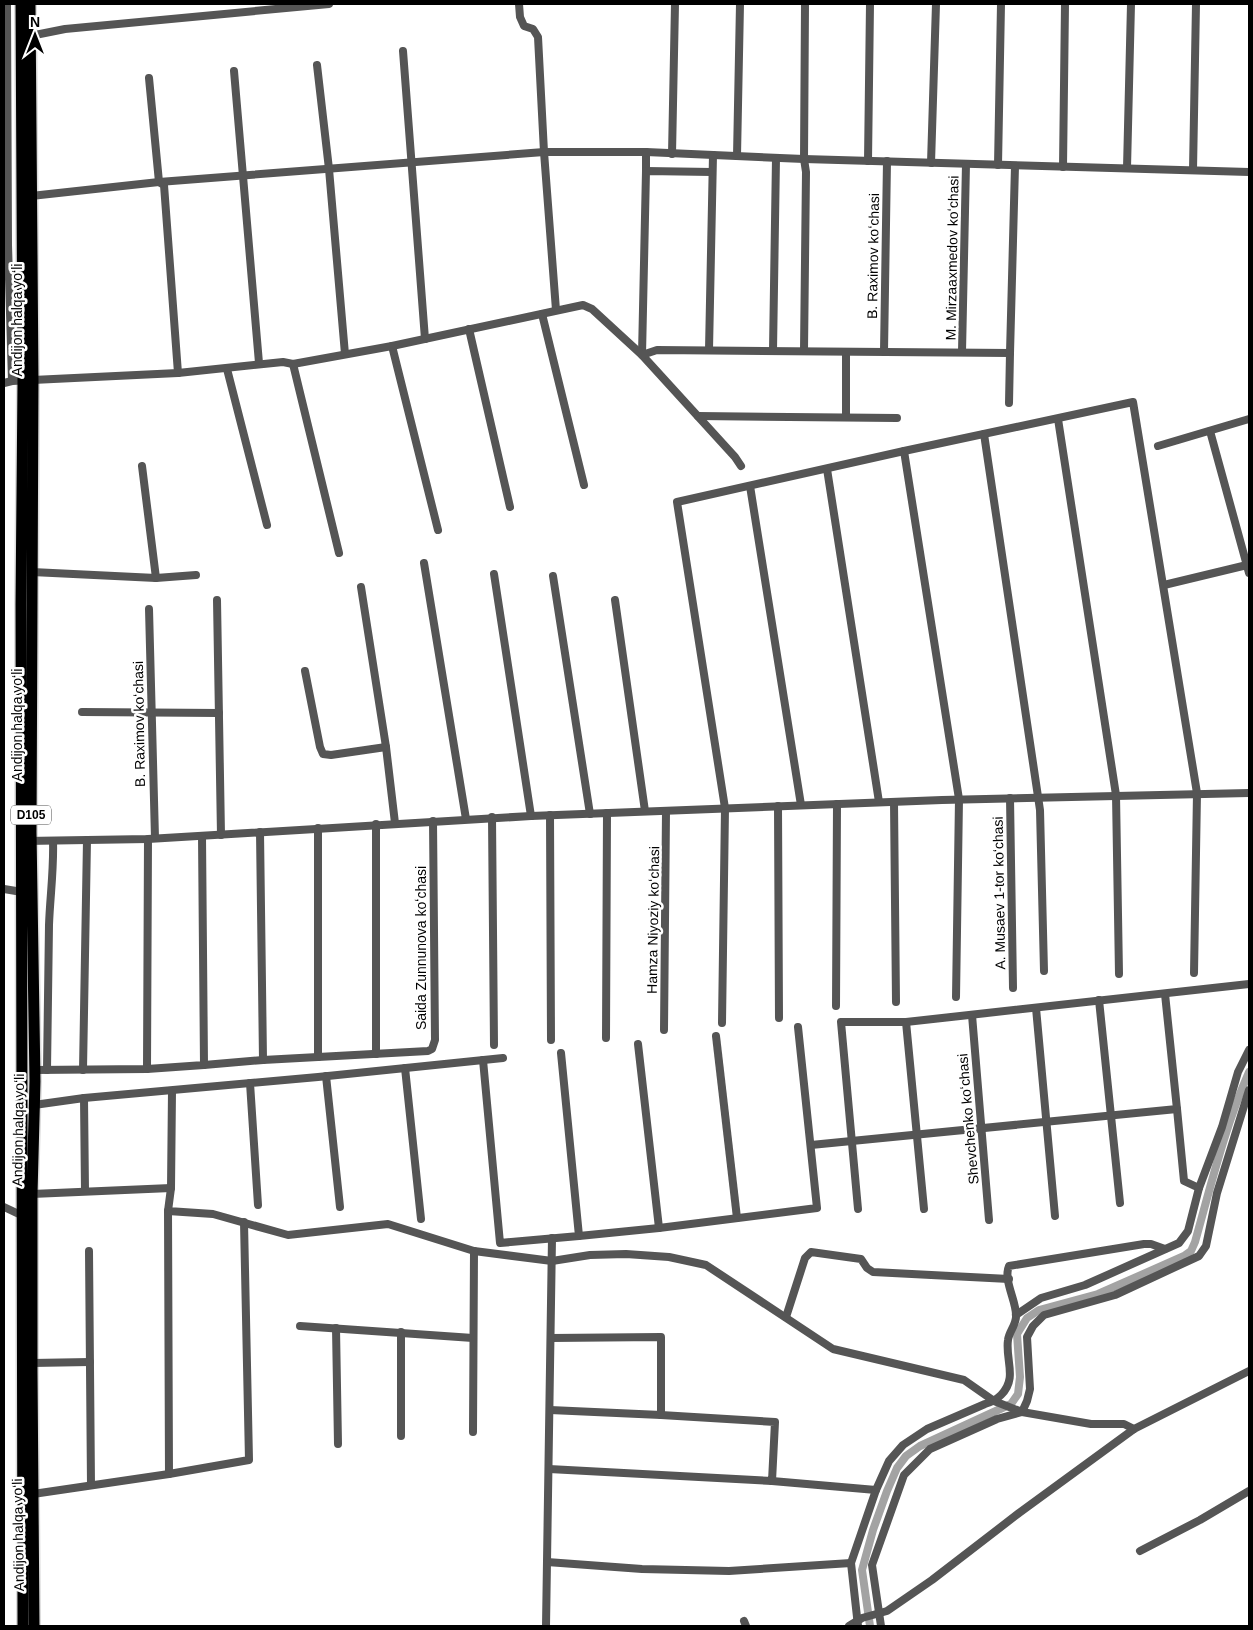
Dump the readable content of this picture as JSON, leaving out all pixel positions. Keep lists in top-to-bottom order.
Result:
{
  "streets": {
    "highway": ["Andijon halqa yo‘li", "D105"],
    "street": [
      "B. Raximov koʻchasi",
      "M. Mirzaaxmedov koʻchasi",
      "A. Musaev 1-tor koʻchasi",
      "Hamza Niyoziy koʻchasi",
      "Saida Zunnunova koʻchasi",
      "Shevchenko koʻchasi"
    ]
  },
  "north": "top"
}
